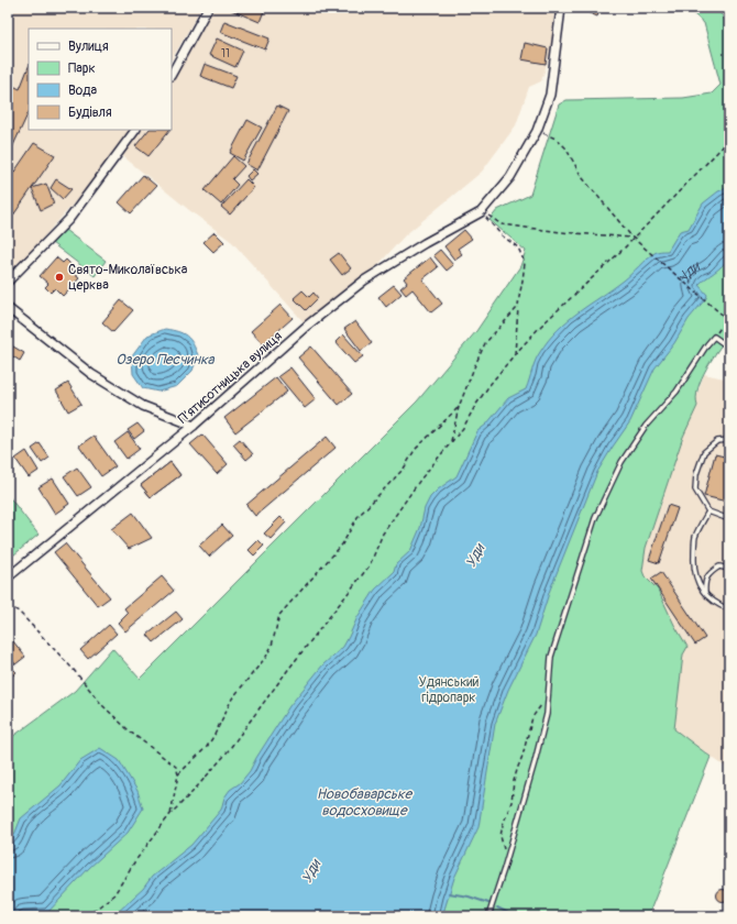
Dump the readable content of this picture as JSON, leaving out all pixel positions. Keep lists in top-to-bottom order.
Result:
{
  "streets": {
    "street": ["П’ятисотницька вулиця"]
  },
  "water": ["Уди", "Озеро Песчинка", "Новобаварське водосховище"],
  "parks": ["Удянський гідропарк"],
  "places": ["Свято-Миколаївська церква"],
  "house_numbers": ["11"],
  "legend": [
    "Вулиця",
    "Парк",
    "Вода",
    "Будівля"
  ]
}
